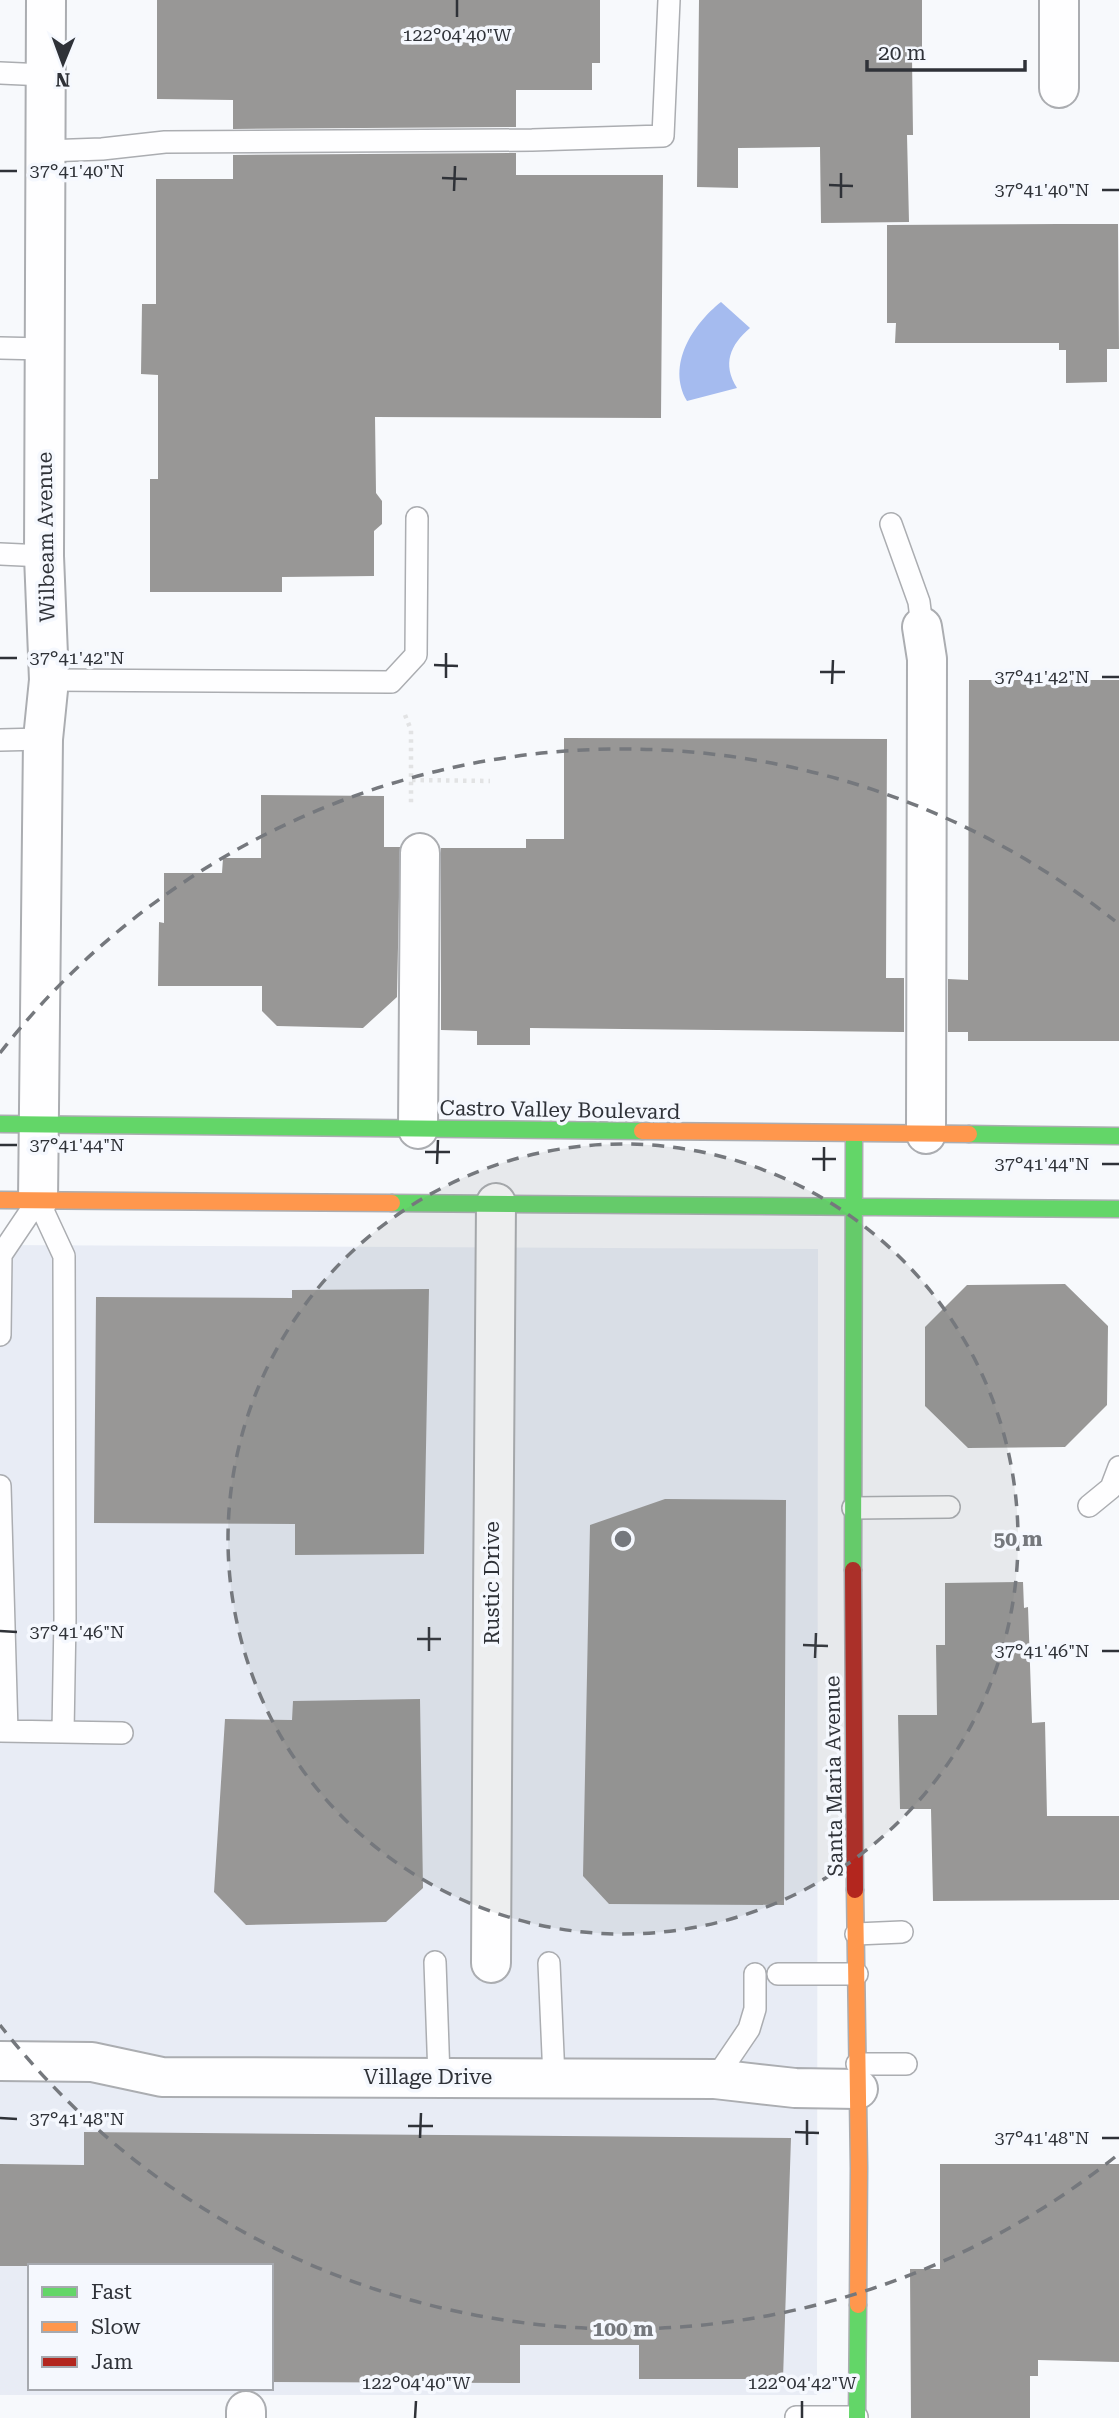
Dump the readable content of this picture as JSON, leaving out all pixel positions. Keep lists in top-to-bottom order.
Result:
{
  "streets": {
    "main road": ["Castro Valley Boulevard", "Santa Maria Avenue"],
    "street": ["Wilbeam Avenue", "Rustic Drive", "Village Drive"]
  },
  "crossings": [
    ["Wilbeam Avenue", "Castro Valley Boulevard"],
    ["Castro Valley Boulevard", "Santa Maria Avenue"],
    ["Santa Maria Avenue", "Village Drive"]
  ],
  "legend": ["Fast", "Slow", "Jam"],
  "scale_bar": "20 m",
  "north": "bottom",
  "coordinates": [
    "122°04'40\"W",
    "37°41'40\"N",
    "37°41'42\"N",
    "37°41'44\"N",
    "37°41'46\"N",
    "37°41'48\"N",
    "122°04'42\"W"
  ],
  "rings": ["50 m", "100 m"]
}
